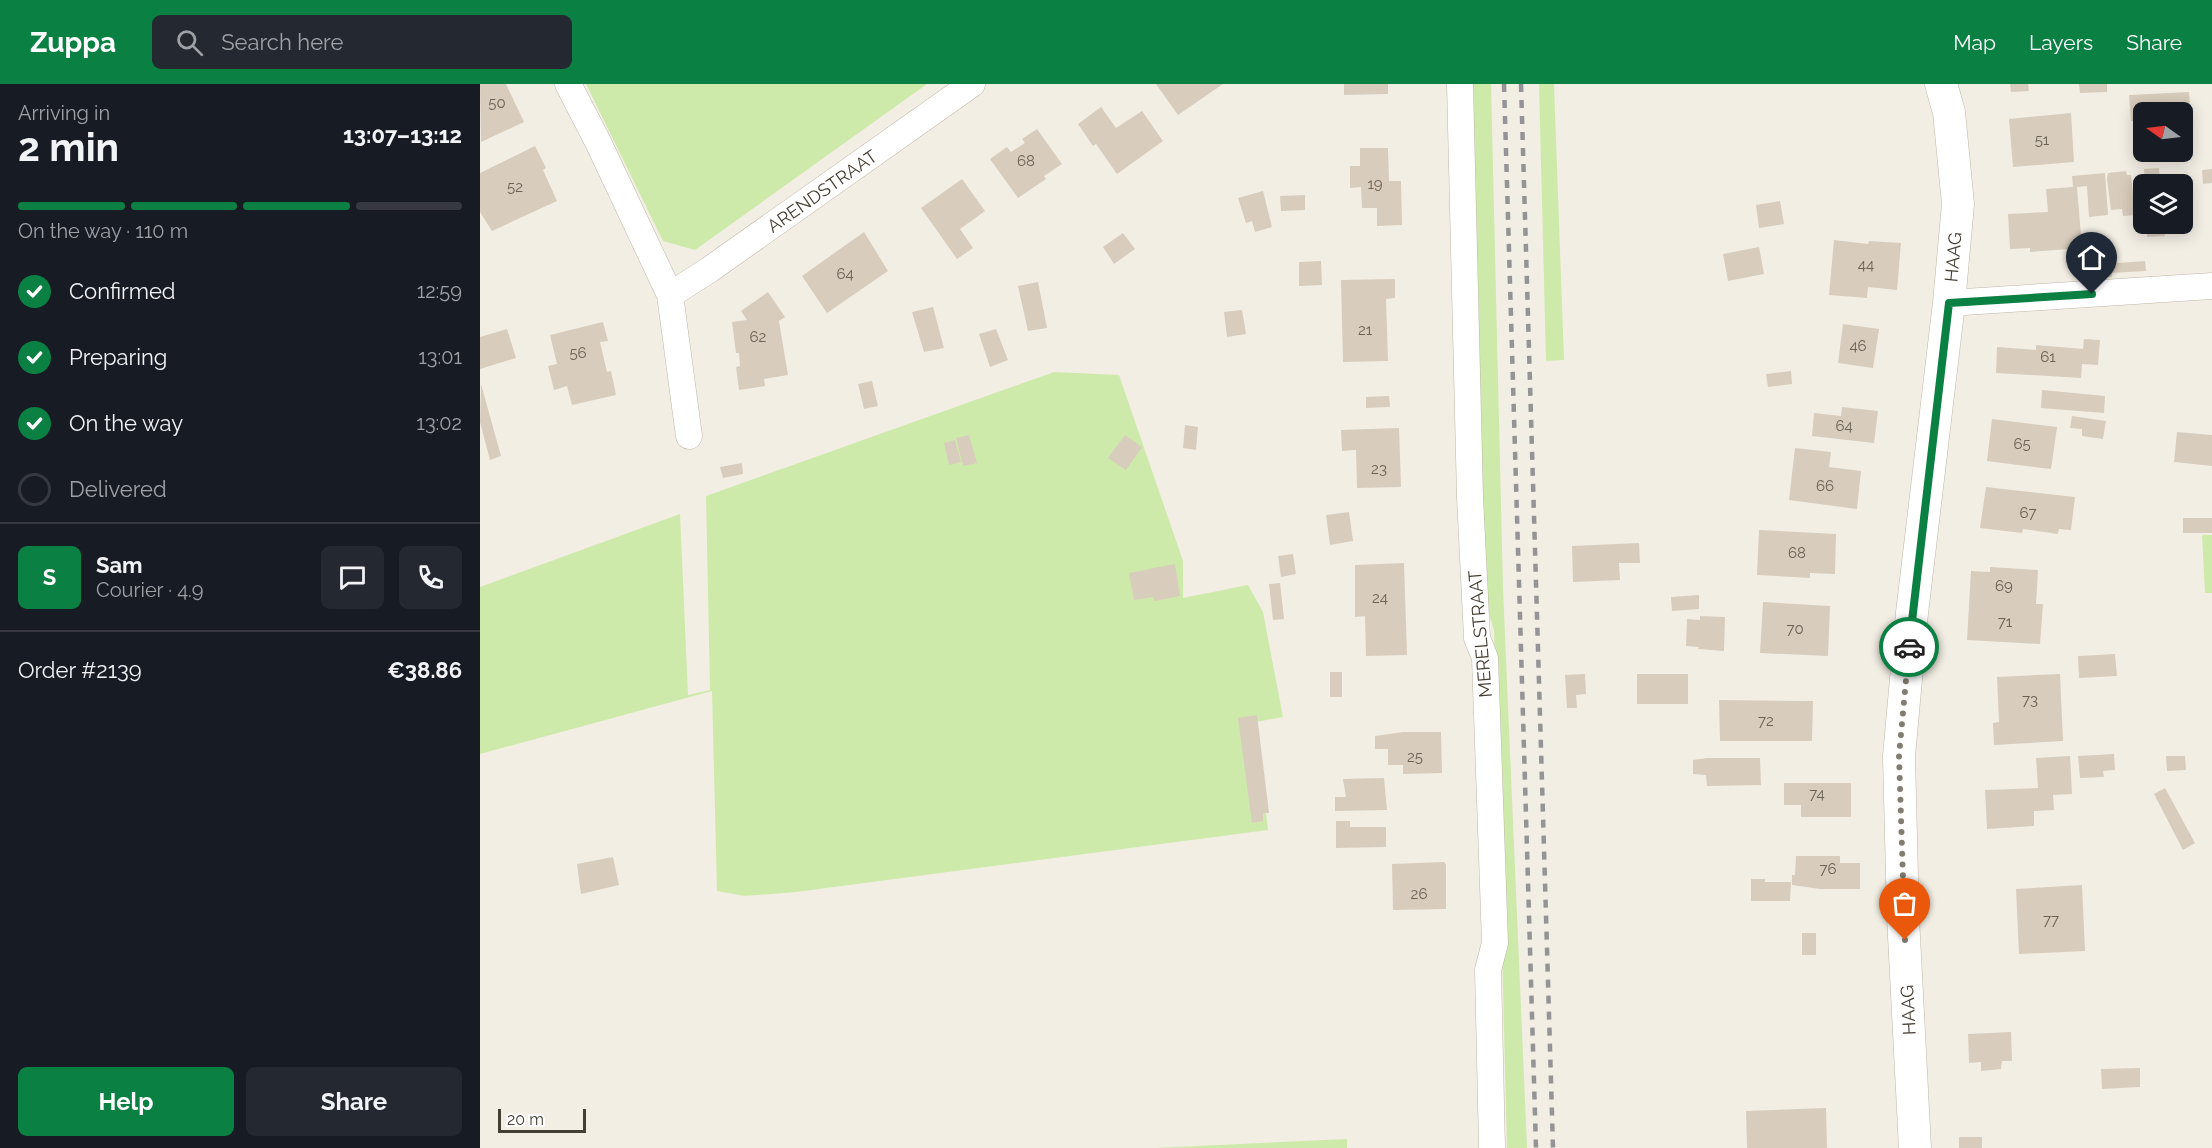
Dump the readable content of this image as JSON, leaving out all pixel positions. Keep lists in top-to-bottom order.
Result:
{
  "streets": {
    "street": ["ARENDSTRAAT", "HAAG", "MERELSTRAAT"]
  },
  "house_numbers": [
    "50",
    "51",
    "68",
    "19",
    "52",
    "44",
    "64",
    "21",
    "62",
    "46",
    "56",
    "61",
    "64",
    "65",
    "23",
    "66",
    "67",
    "68",
    "69",
    "24",
    "71",
    "70",
    "73",
    "72",
    "25",
    "74",
    "76",
    "26",
    "77"
  ],
  "scale_bar": "20 m",
  "north": "left",
  "page": {
    "header": "Zuppa",
    "search": "Search here",
    "nav": ["Map", "Layers", "Share"],
    "heading": ["2 min", "Arriving in", "13:07–13:12"],
    "panel": [
      "Sam",
      "Courier · 4.9",
      "Order #2139",
      "€38.86"
    ],
    "bar": "On the way · 110 m",
    "list": [
      ["Confirmed", "12:59"],
      ["Preparing", "13:01"],
      ["On the way", "13:02"],
      "Delivered"
    ],
    "round": "S",
    "buttons": ["Help", "Share"],
    "scale": "20 m"
  }
}
